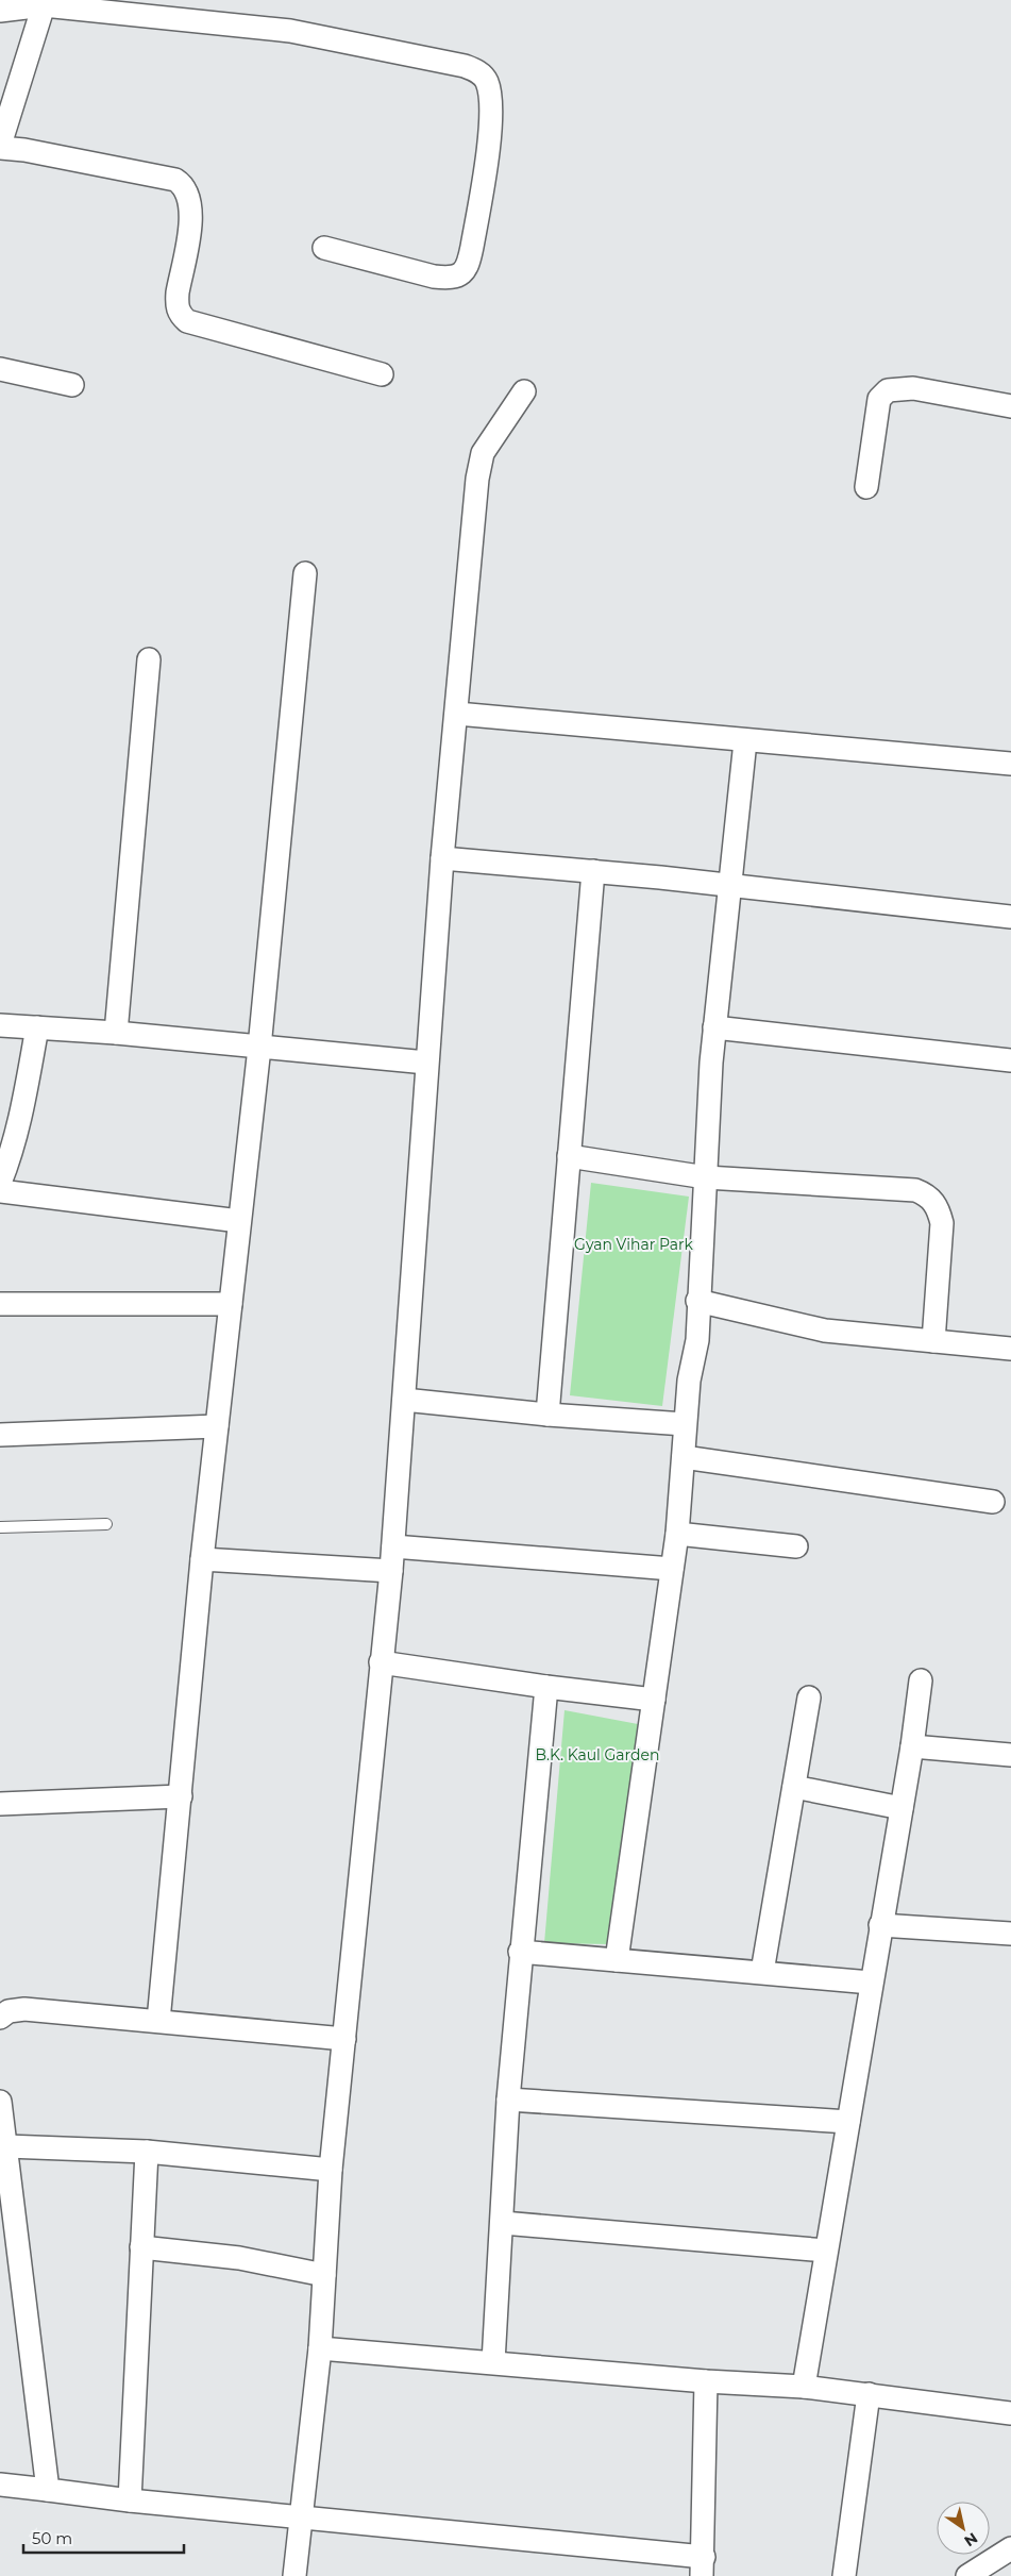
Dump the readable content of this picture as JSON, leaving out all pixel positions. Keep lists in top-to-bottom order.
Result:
{
  "parks": ["Gyan Vihar Park", "B.K. Kaul Garden"],
  "scale_bar": "50 m",
  "north": "bottom right"
}
